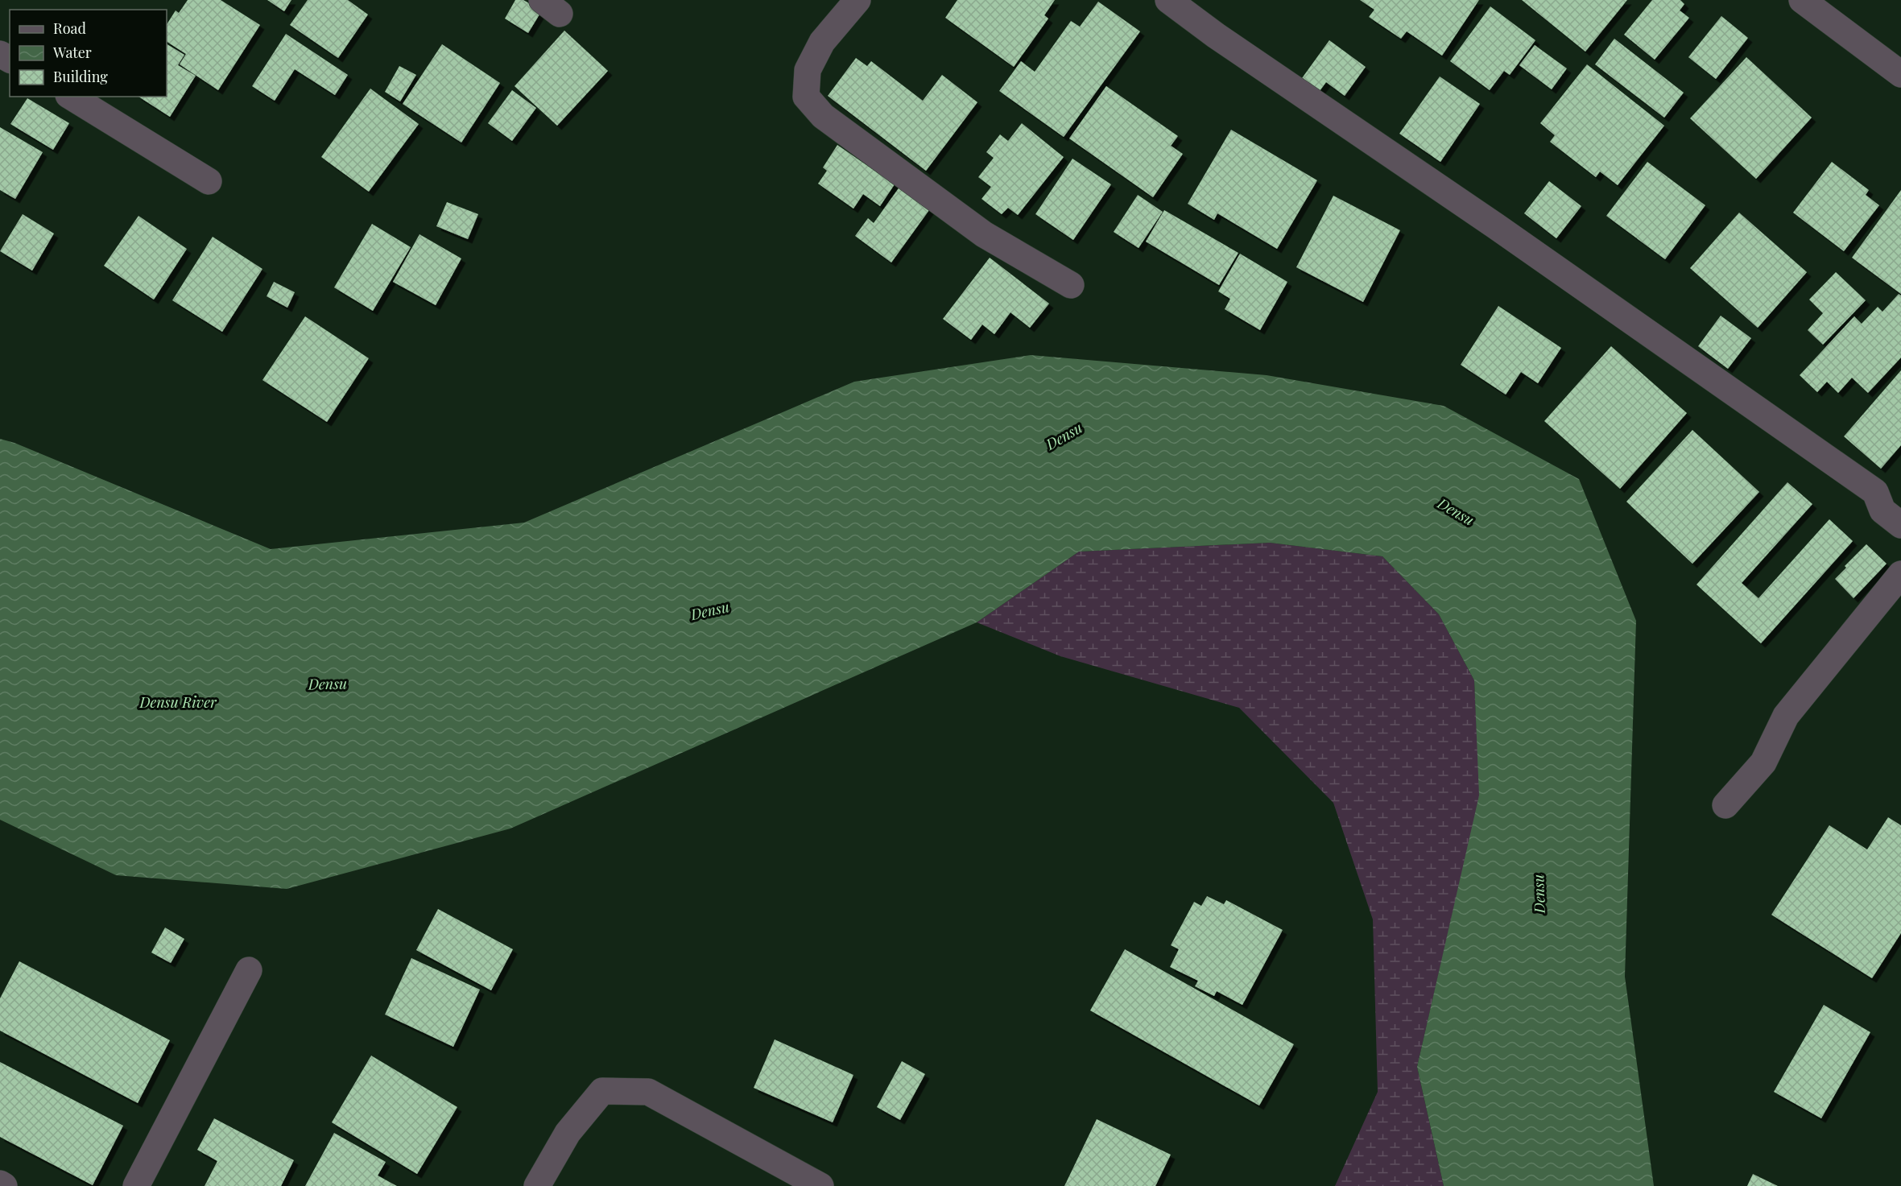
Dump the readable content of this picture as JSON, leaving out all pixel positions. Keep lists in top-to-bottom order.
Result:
{
  "water": ["Densu", "Densu River"],
  "legend": ["Road", "Water", "Building"]
}
